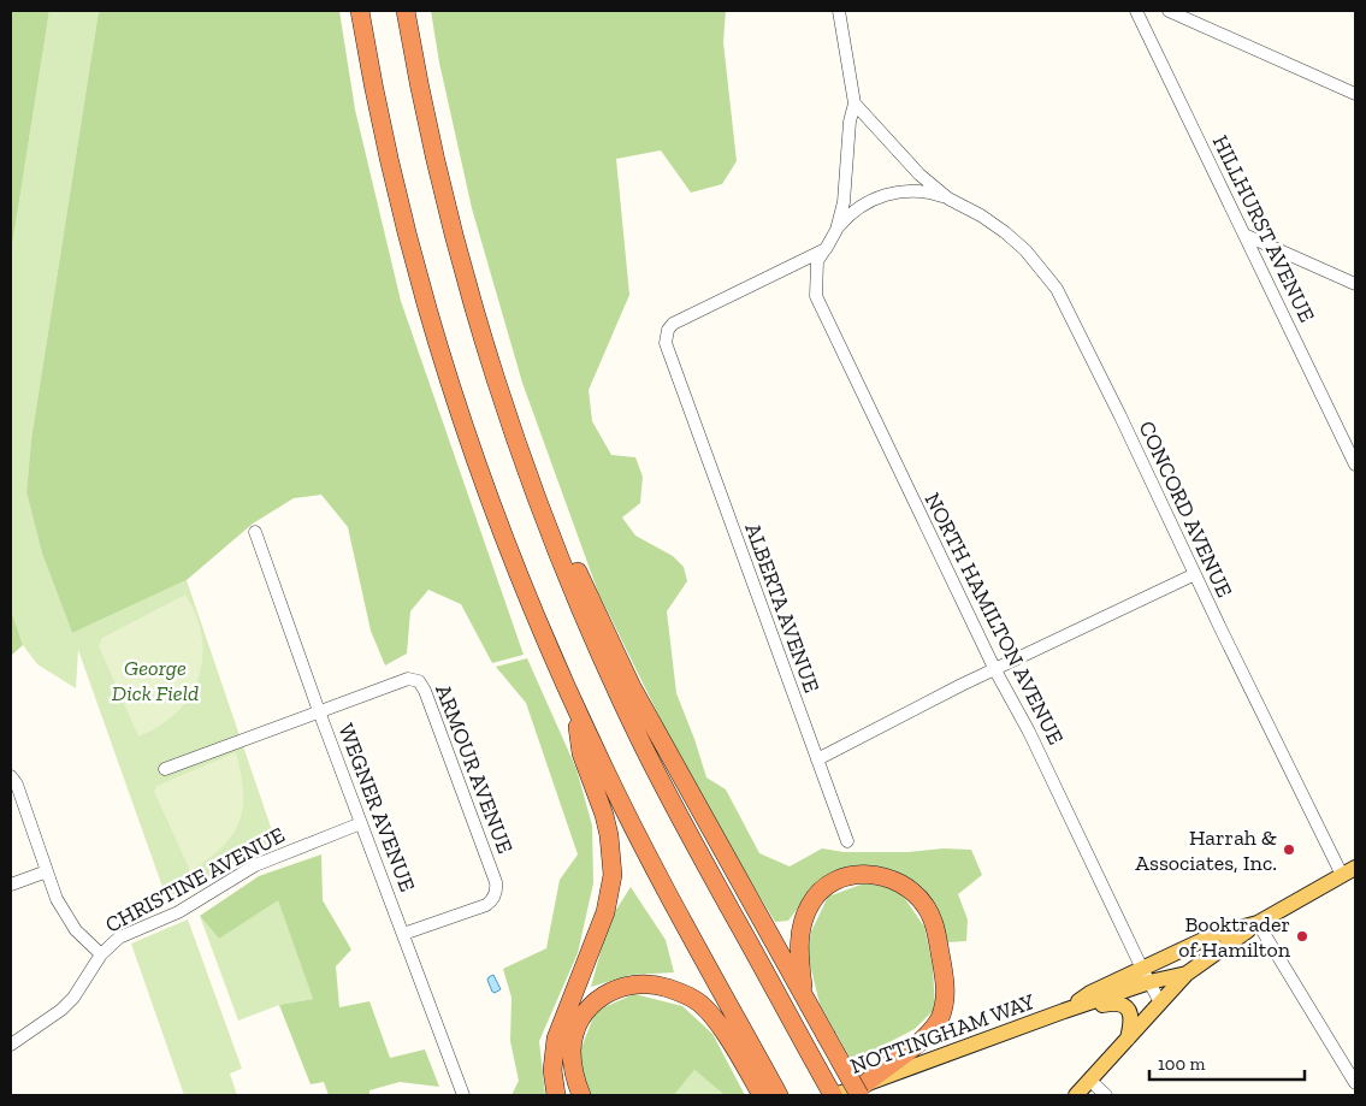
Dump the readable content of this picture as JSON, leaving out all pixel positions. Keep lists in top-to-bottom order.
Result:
{
  "streets": {
    "main road": ["NOTTINGHAM WAY"],
    "street": [
      "HILLHURST AVENUE",
      "CONCORD AVENUE",
      "ALBERTA AVENUE",
      "NORTH HAMILTON AVENUE",
      "ARMOUR AVENUE",
      "WEGNER AVENUE",
      "CHRISTINE AVENUE"
    ]
  },
  "crossings": [
    ["CONCORD AVENUE", "NORTH HAMILTON AVENUE"],
    ["CONCORD AVENUE", "NOTTINGHAM WAY"],
    ["ALBERTA AVENUE", "NORTH HAMILTON AVENUE"],
    ["NORTH HAMILTON AVENUE", "NOTTINGHAM WAY"],
    ["ARMOUR AVENUE", "WEGNER AVENUE"],
    ["WEGNER AVENUE", "CHRISTINE AVENUE"]
  ],
  "parks": ["George Dick Field"],
  "places": ["Harrah & Associates, Inc.", "Booktrader of Hamilton"],
  "scale_bar": "100 m"
}
